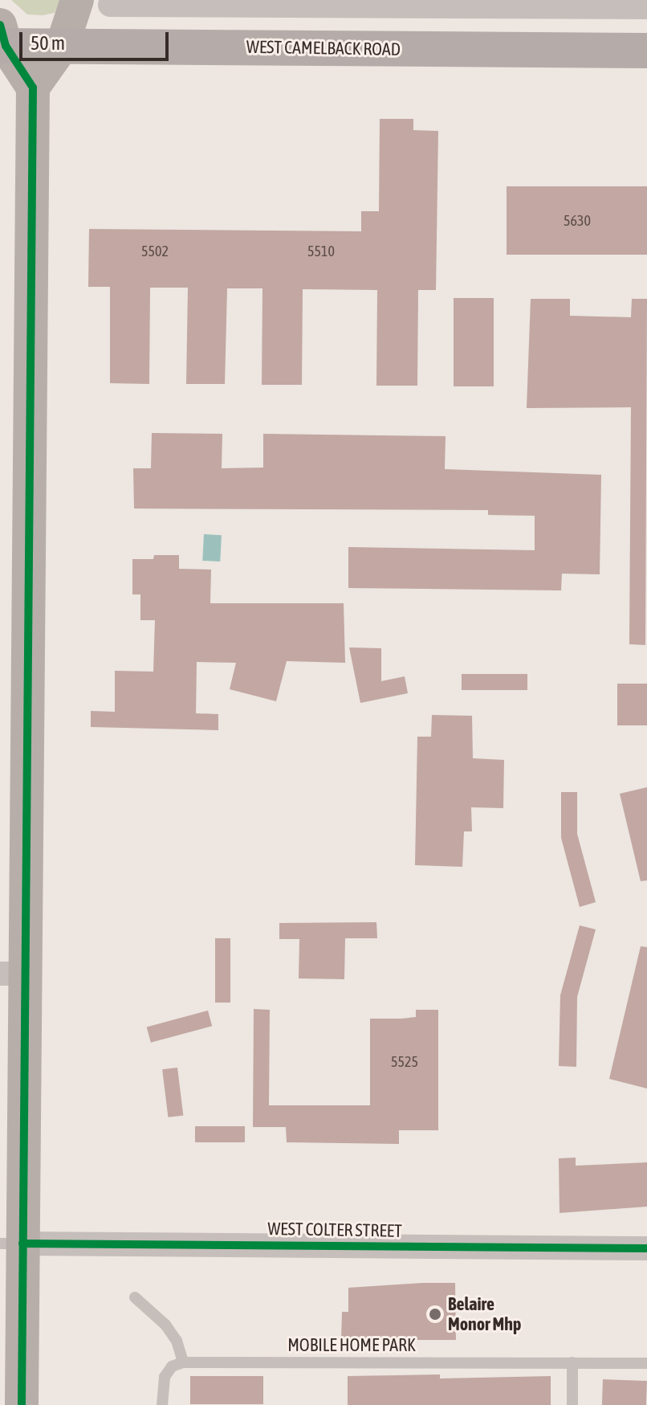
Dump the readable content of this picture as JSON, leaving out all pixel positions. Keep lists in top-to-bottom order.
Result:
{
  "streets": {
    "main road": ["WEST CAMELBACK ROAD"],
    "street": ["WEST COLTER STREET"],
    "lane": ["MOBILE HOME PARK"]
  },
  "places": ["Belaire Monor Mhp"],
  "house_numbers": [
    "5630",
    "5502",
    "5510",
    "5525"
  ],
  "scale_bar": "50 m"
}
